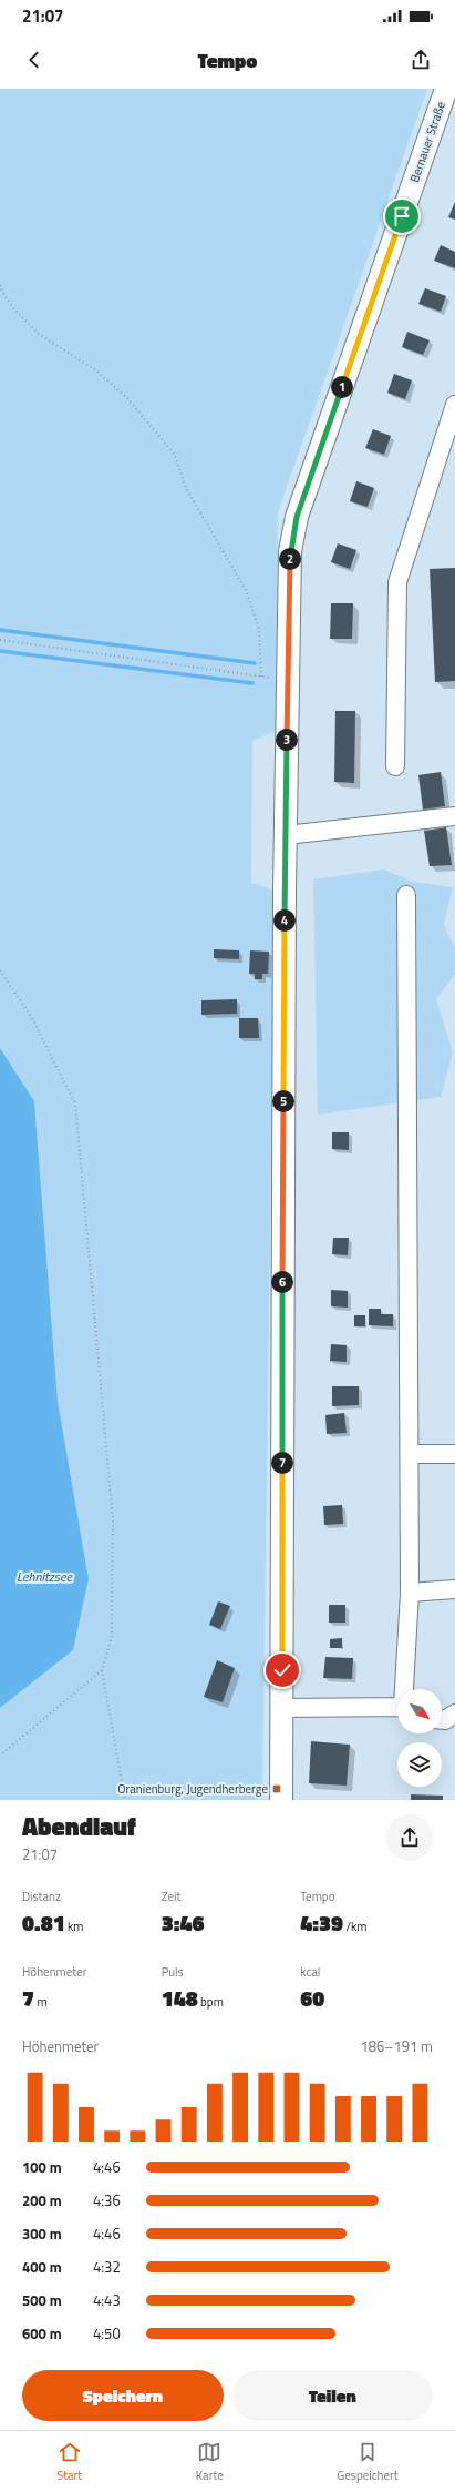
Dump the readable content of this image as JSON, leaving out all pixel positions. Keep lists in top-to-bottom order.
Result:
{
  "streets": {
    "main road": ["Bernauer Straße"]
  },
  "water": ["Lehnitzsee"],
  "places": {
    "transit": ["Oranienburg, Jugendherberge"]
  },
  "north": "bottom right",
  "page": {
    "status": "21:07",
    "header": "Tempo",
    "pins": [
      "1",
      "2",
      "3",
      "4",
      "5",
      "6",
      "7"
    ],
    "heading": ["Abendlauf", "21:07"],
    "stats": [
      ["Distanz", "0.81 km"],
      ["Zeit", "3:46"],
      ["Tempo", "4:39 /km"],
      ["Höhenmeter", "7 m"],
      ["Puls", "148 bpm"],
      ["kcal", "60"]
    ],
    "chart": ["Höhenmeter", "186–191 m"],
    "list": [
      {
        "name": "100 m",
        "note": "4:46"
      },
      {
        "name": "200 m",
        "note": "4:36"
      },
      {
        "name": "300 m",
        "note": "4:46"
      },
      {
        "name": "400 m",
        "note": "4:32"
      },
      {
        "name": "500 m",
        "note": "4:43"
      },
      {
        "name": "600 m",
        "note": "4:50"
      }
    ],
    "buttons": ["Speichern", "Teilen"],
    "tabs": ["Start", "Karte", "Gespeichert"]
  }
}
